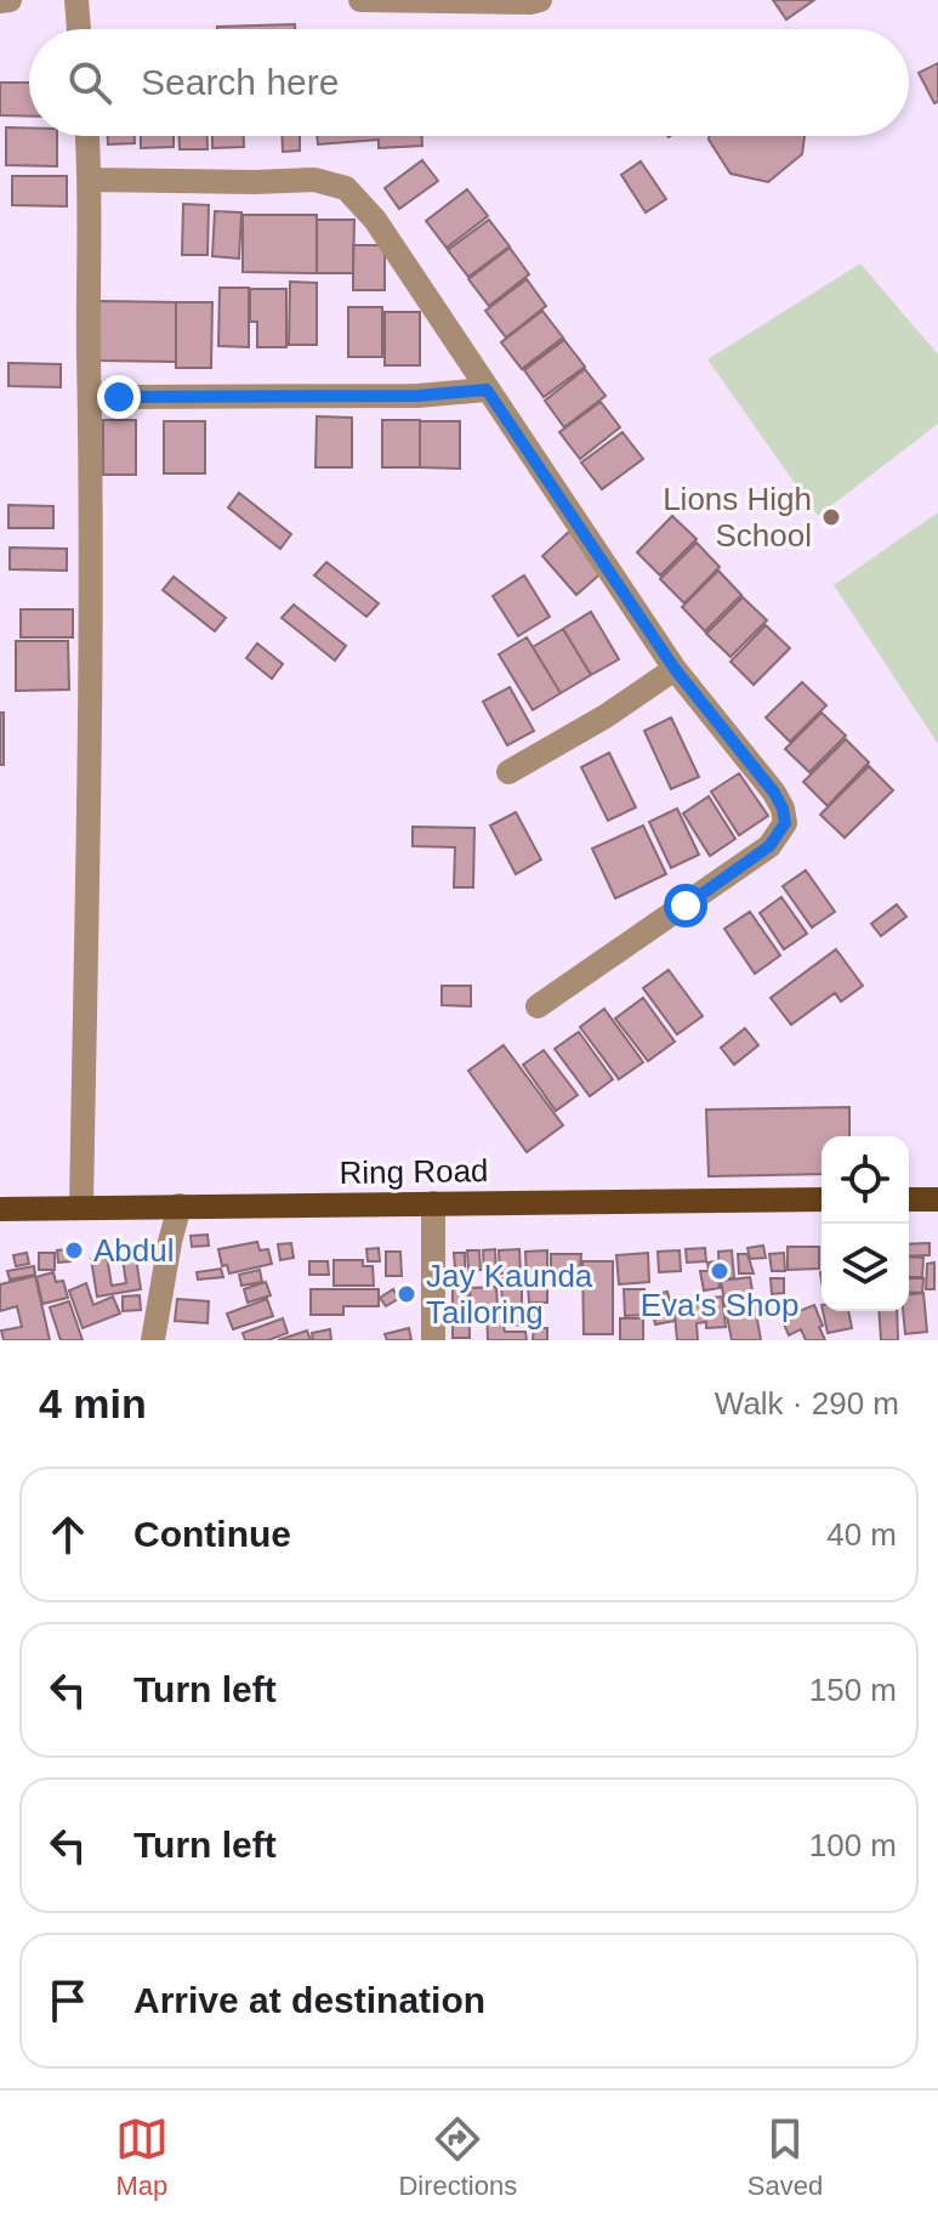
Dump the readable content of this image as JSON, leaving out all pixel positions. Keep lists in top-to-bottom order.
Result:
{
  "streets": {
    "main road": ["Ring Road"]
  },
  "places": [
    "Lions High School",
    "Abdul",
    "Eva's Shop",
    "Jay Kaunda Tailoring"
  ],
  "page": {
    "search": "Search here",
    "heading": ["4 min", "Walk · 290 m"],
    "list": [
      ["Continue", "40 m"],
      ["Turn left", "150 m"],
      ["Turn left", "100 m"],
      "Arrive at destination"
    ],
    "nav": ["Map", "Directions", "Saved"]
  }
}
